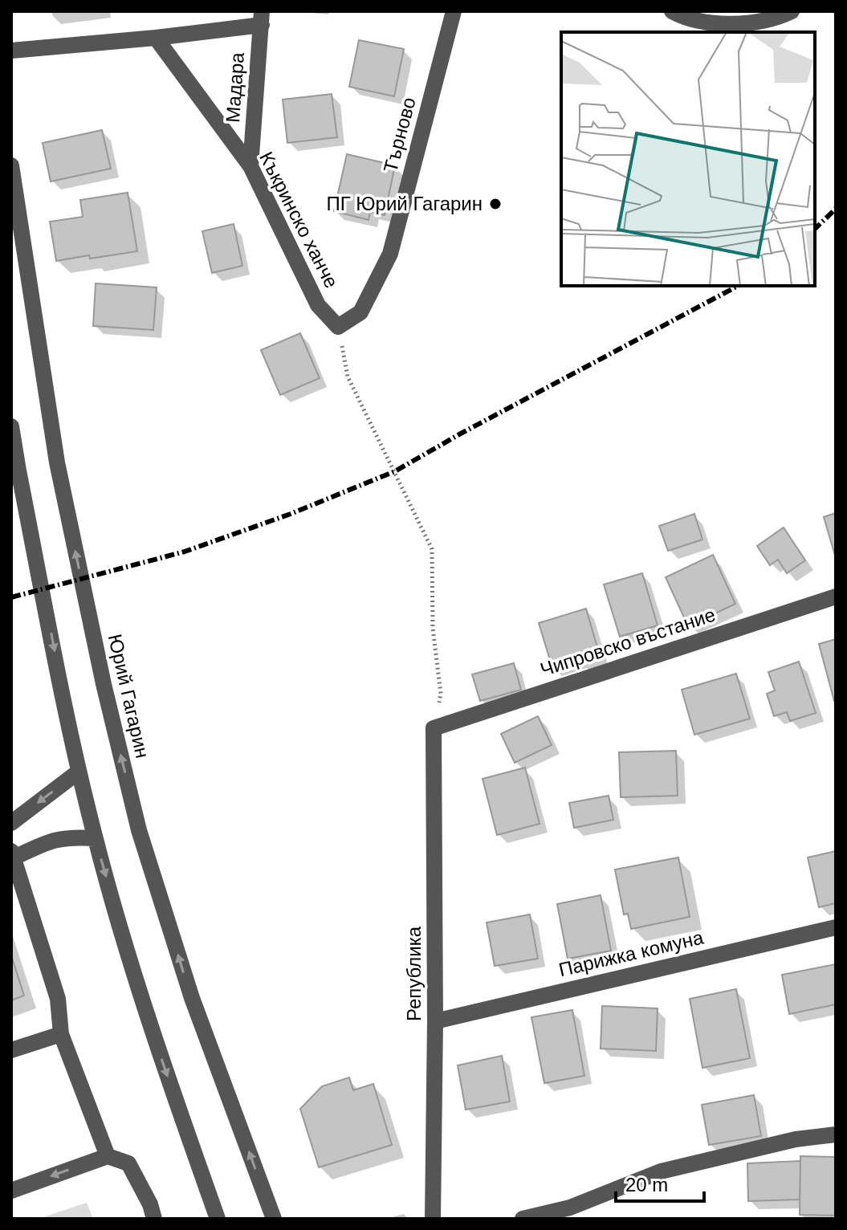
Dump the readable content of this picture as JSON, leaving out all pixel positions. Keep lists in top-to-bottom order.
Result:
{
  "streets": {
    "street": [
      "Мадара",
      "Търново",
      "Къкринско ханче",
      "Чипровско въстание",
      "Юрий Гагарин",
      "Парижка комуна",
      "Република"
    ]
  },
  "crossings": [
    ["Мадара", "Къкринско ханче"],
    ["Търново", "Къкринско ханче"],
    ["Чипровско въстание", "Република"],
    ["Парижка комуна", "Република"]
  ],
  "places": ["ПГ Юрий Гагарин"],
  "scale_bar": "20 m"
}
